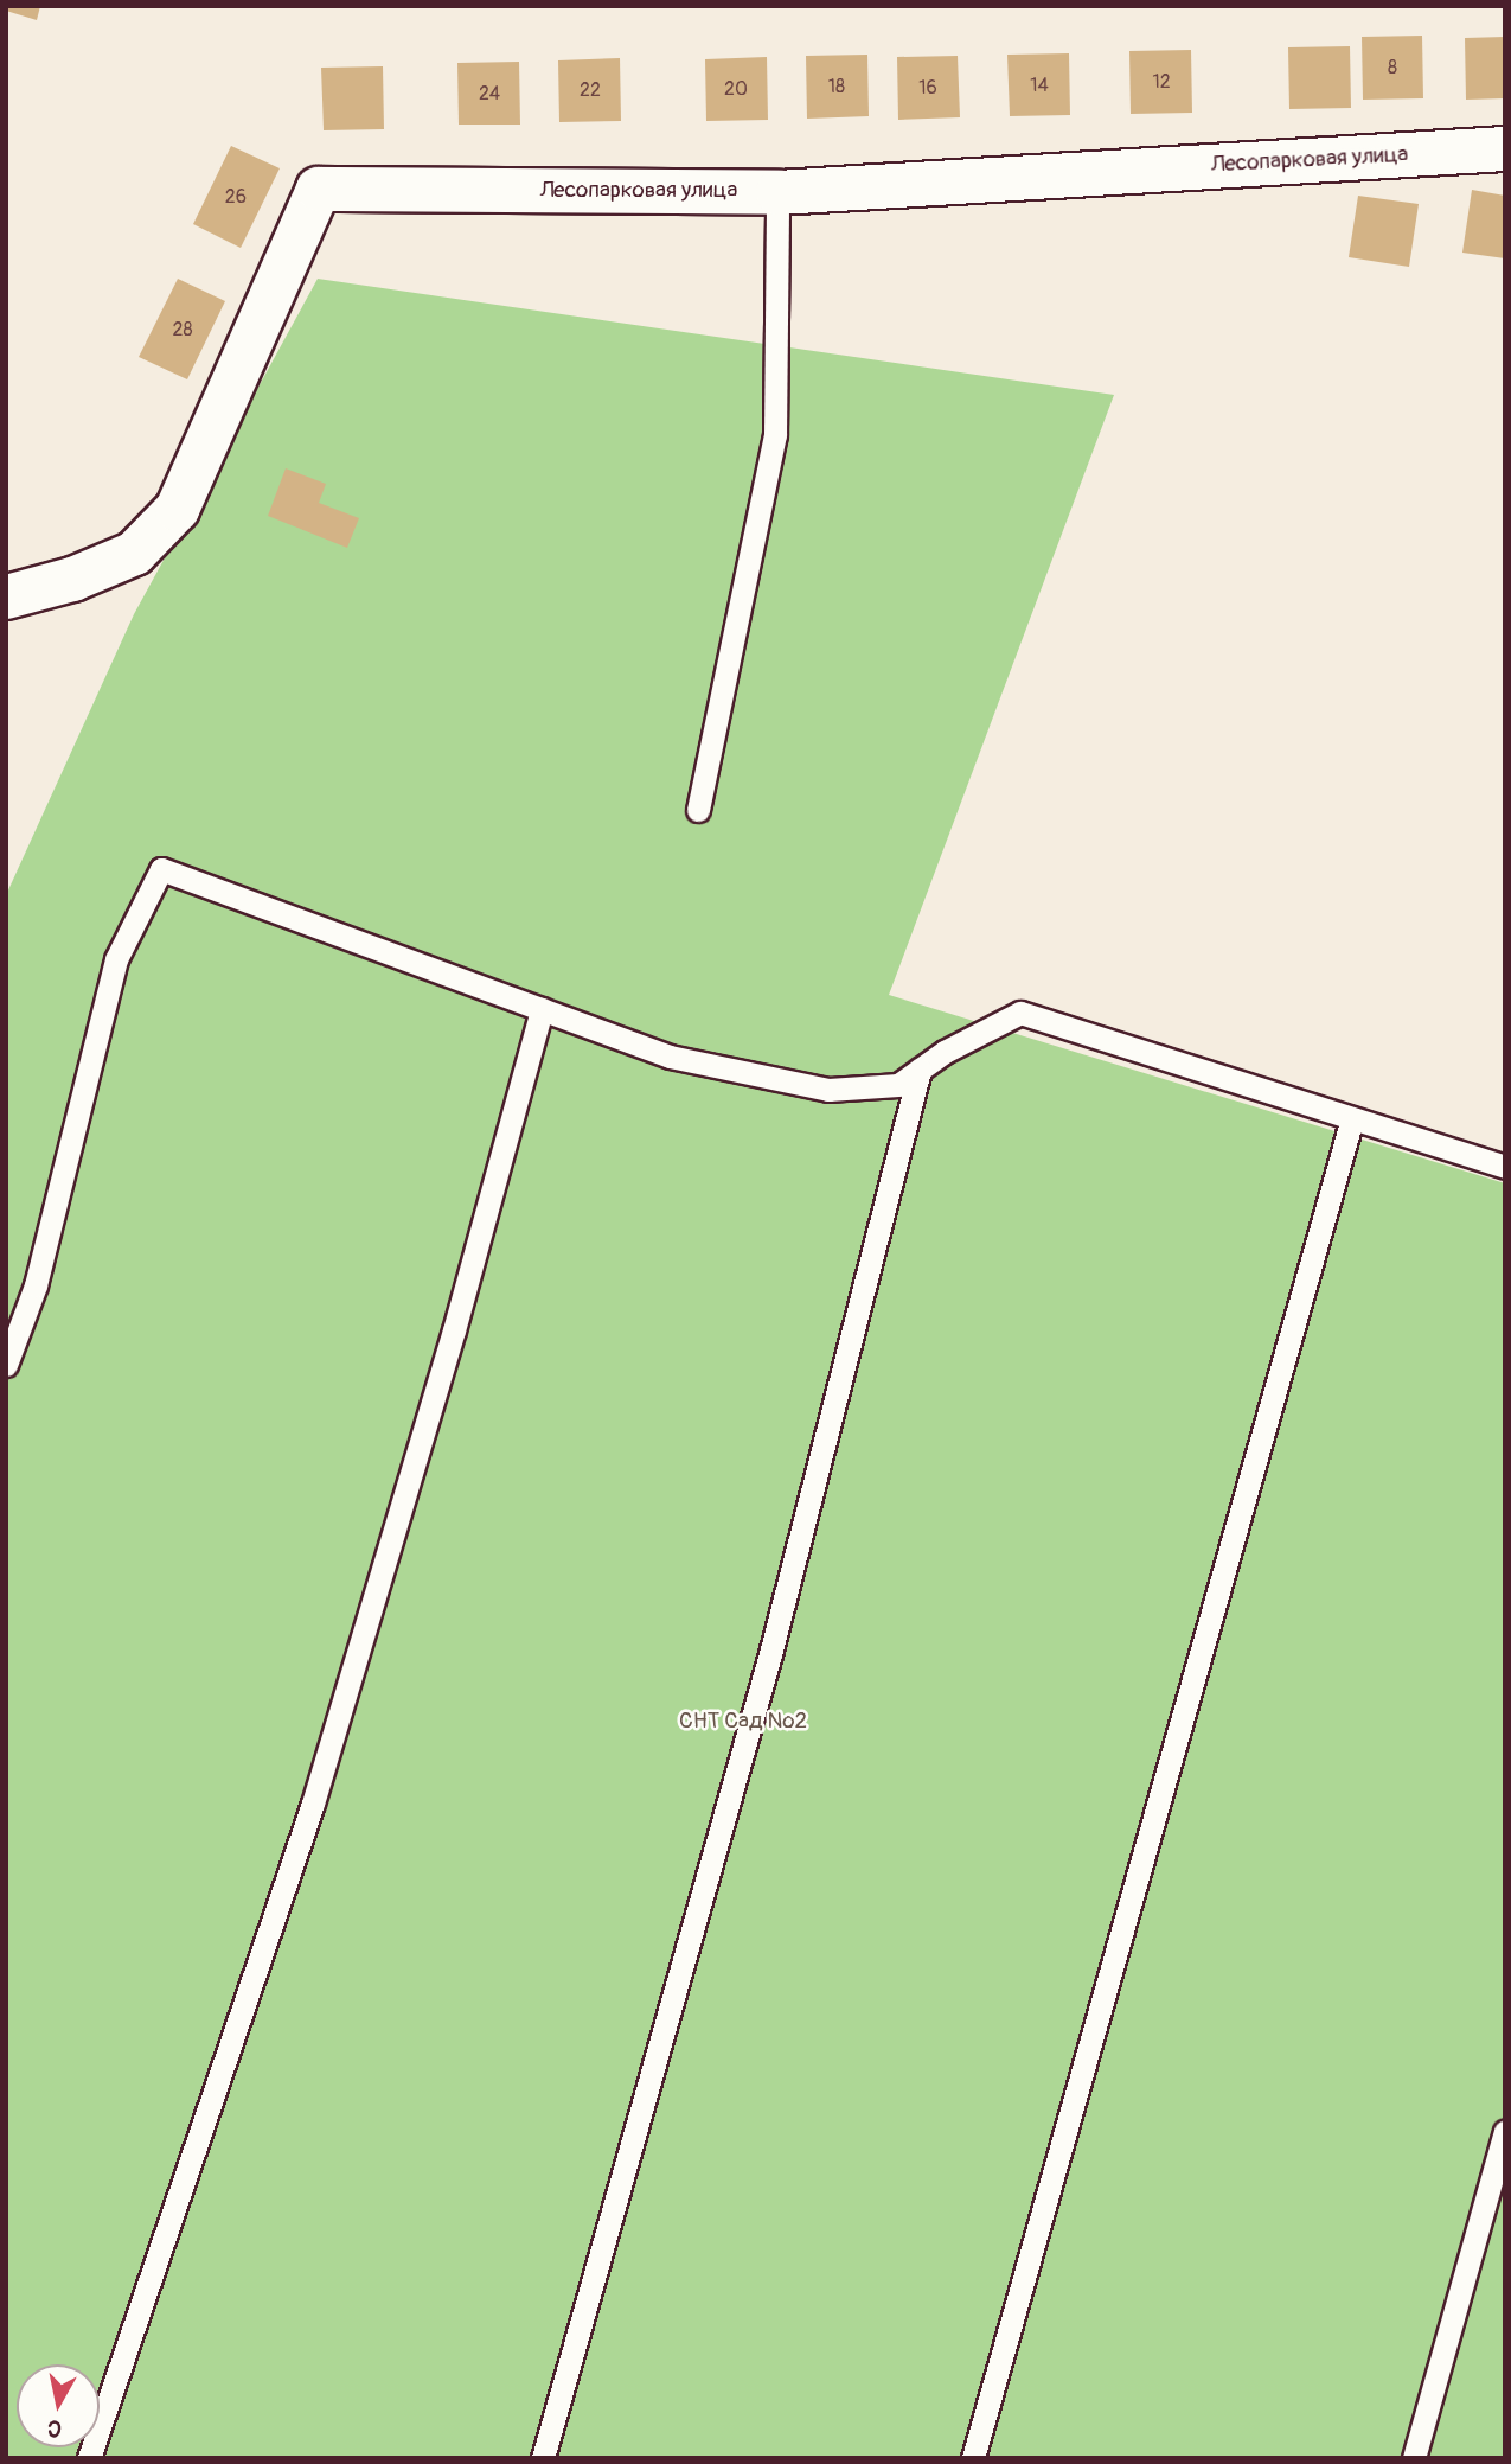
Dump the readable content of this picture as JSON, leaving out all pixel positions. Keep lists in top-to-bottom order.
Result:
{
  "streets": {
    "street": ["Лесопарковая улица"]
  },
  "parks": ["СНТ Сад №2"],
  "house_numbers": [
    "8",
    "12",
    "14",
    "18",
    "16",
    "20",
    "22",
    "24",
    "26",
    "28"
  ],
  "north": "bottom"
}
